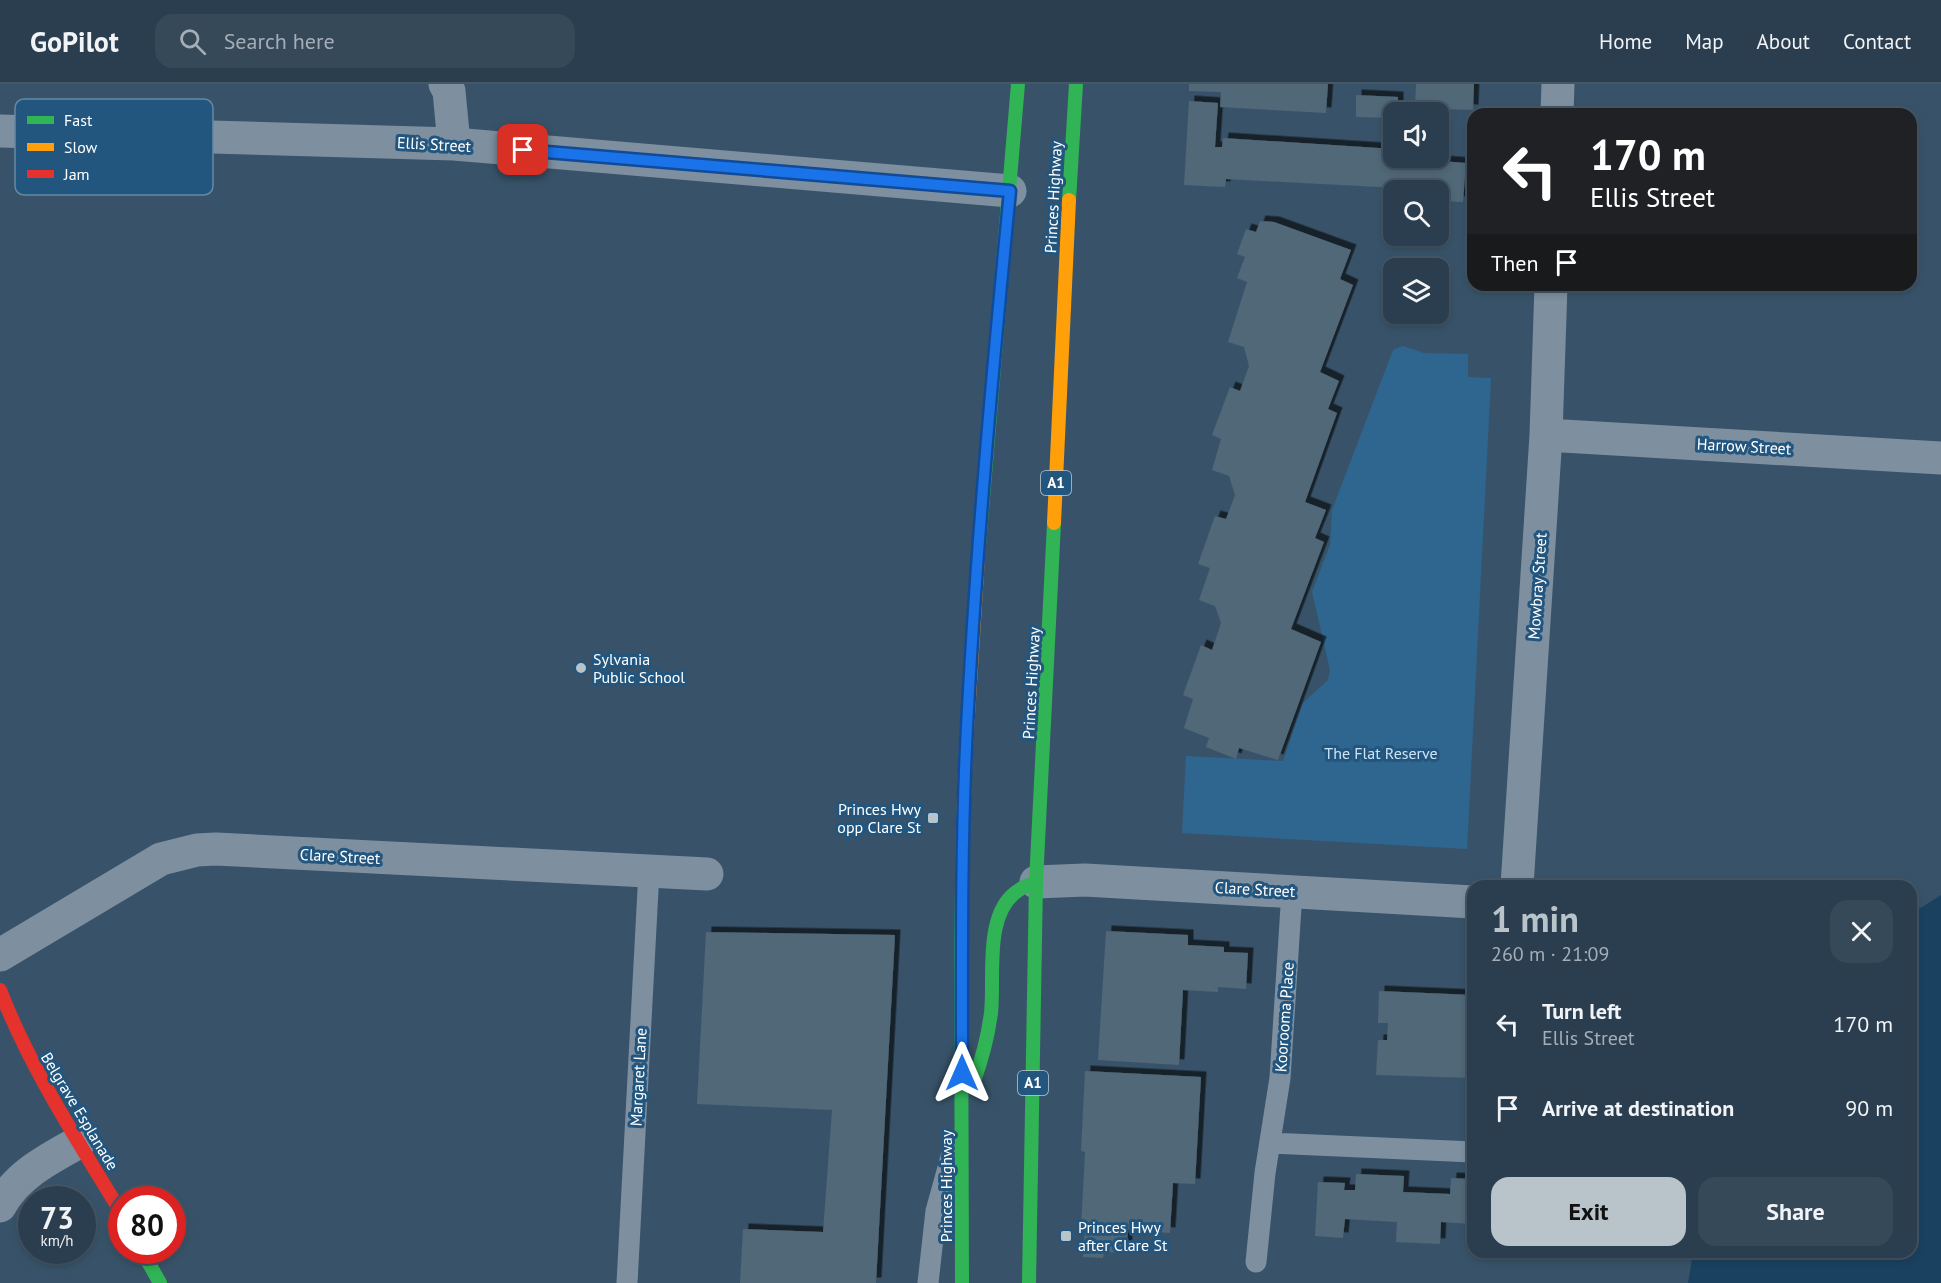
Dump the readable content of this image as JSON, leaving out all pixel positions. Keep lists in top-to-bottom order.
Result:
{
  "streets": {
    "main road": ["Princes Highway", "A1", "Belgrave Esplanade"],
    "street": [
      "Ellis Street",
      "Harrow Street",
      "Mowbray Street",
      "Clare Street"
    ],
    "lane": ["Koorooma Place", "Margaret Lane"]
  },
  "crossings": [
    ["Ellis Street", "Princes Highway"],
    ["Princes Highway", "Clare Street"],
    ["Harrow Street", "Mowbray Street"],
    ["Clare Street", "Koorooma Place"],
    ["Clare Street", "Margaret Lane"]
  ],
  "parks": ["The Flat Reserve"],
  "places": {
    "other": ["Sylvania Public School"],
    "transit": ["Princes Hwy opp Clare St", "Princes Hwy after Clare St"]
  },
  "legend": ["Fast", "Slow", "Jam"],
  "page": {
    "header": "GoPilot",
    "search": "Search here",
    "nav": [
      "Home",
      "Map",
      "About",
      "Contact"
    ],
    "turn": ["170 m", "Ellis Street"],
    "then": "Then",
    "heading": ["1 min", "260 m · 21:09"],
    "list": [
      {
        "name": "Turn left",
        "note": "Ellis Street",
        "value": "170 m"
      },
      {
        "name": "Arrive at destination",
        "value": "90 m"
      }
    ],
    "buttons": ["Exit", "Share"],
    "speed": "73 km/h",
    "limit": "80"
  }
}
